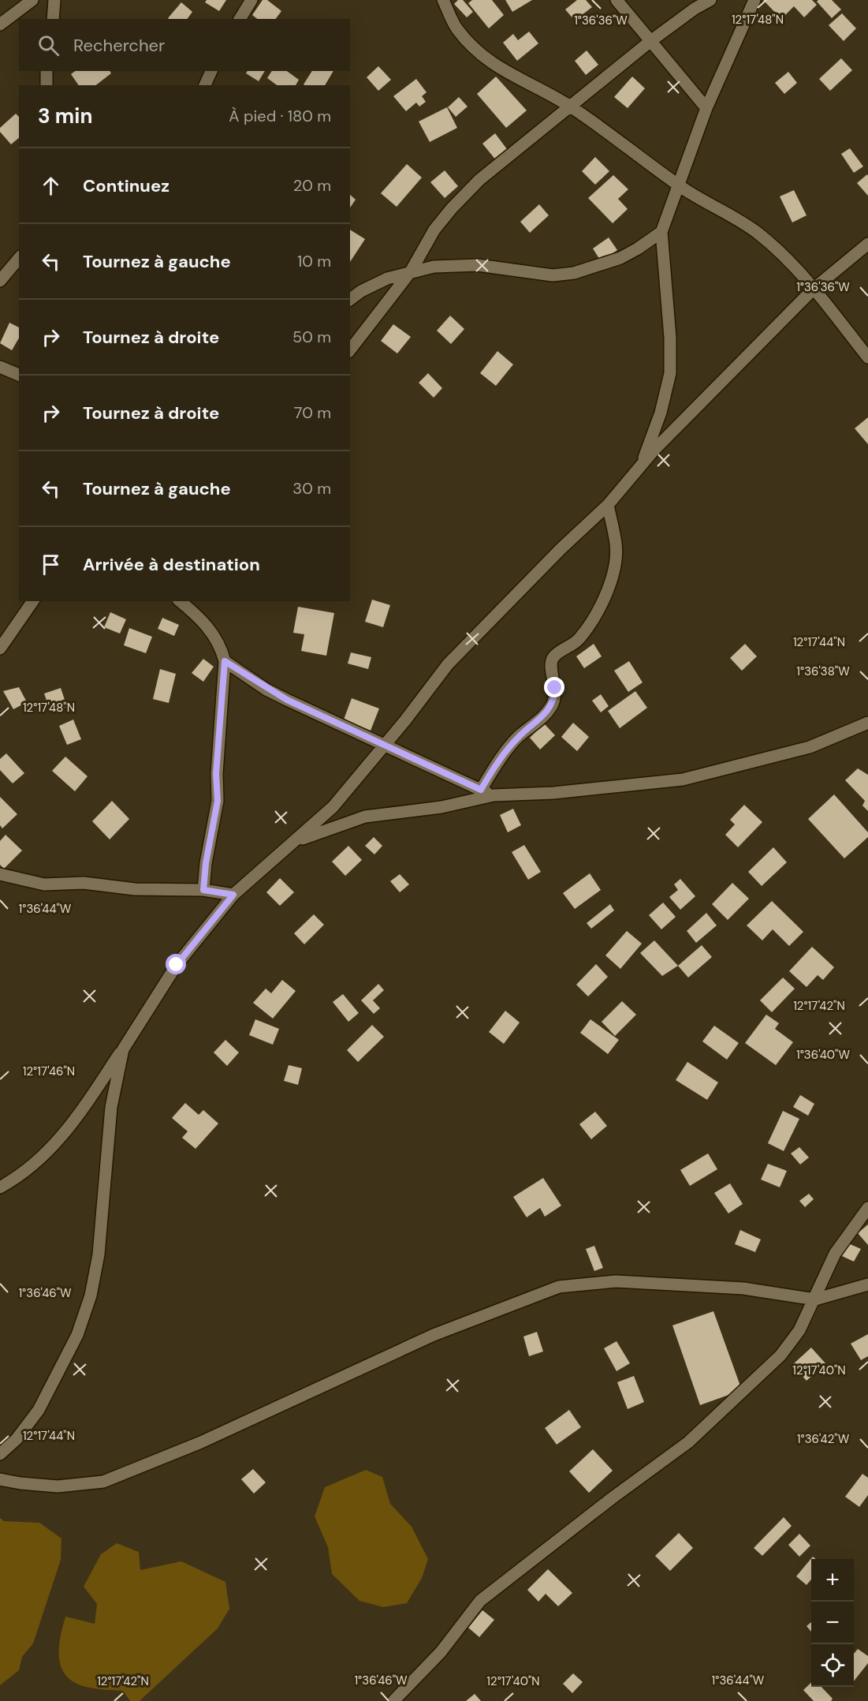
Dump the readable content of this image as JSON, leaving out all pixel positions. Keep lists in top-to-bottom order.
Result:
{
  "page": {
    "search": "Rechercher",
    "heading": ["3 min", "À pied · 180 m"],
    "list": [
      ["Continuez", "20 m"],
      ["Tournez à gauche", "10 m"],
      ["Tournez à droite", "50 m"],
      ["Tournez à droite", "70 m"],
      ["Tournez à gauche", "30 m"],
      "Arrivée à destination"
    ],
    "map_buttons": ["+", "−"]
  },
  "coordinates": [
    "12°17'48\"N",
    "1°36'36\"W",
    "12°17'44\"N",
    "1°36'38\"W",
    "1°36'44\"W",
    "12°17'42\"N",
    "1°36'40\"W",
    "12°17'46\"N",
    "1°36'46\"W",
    "12°17'40\"N",
    "1°36'42\"W"
  ]
}
